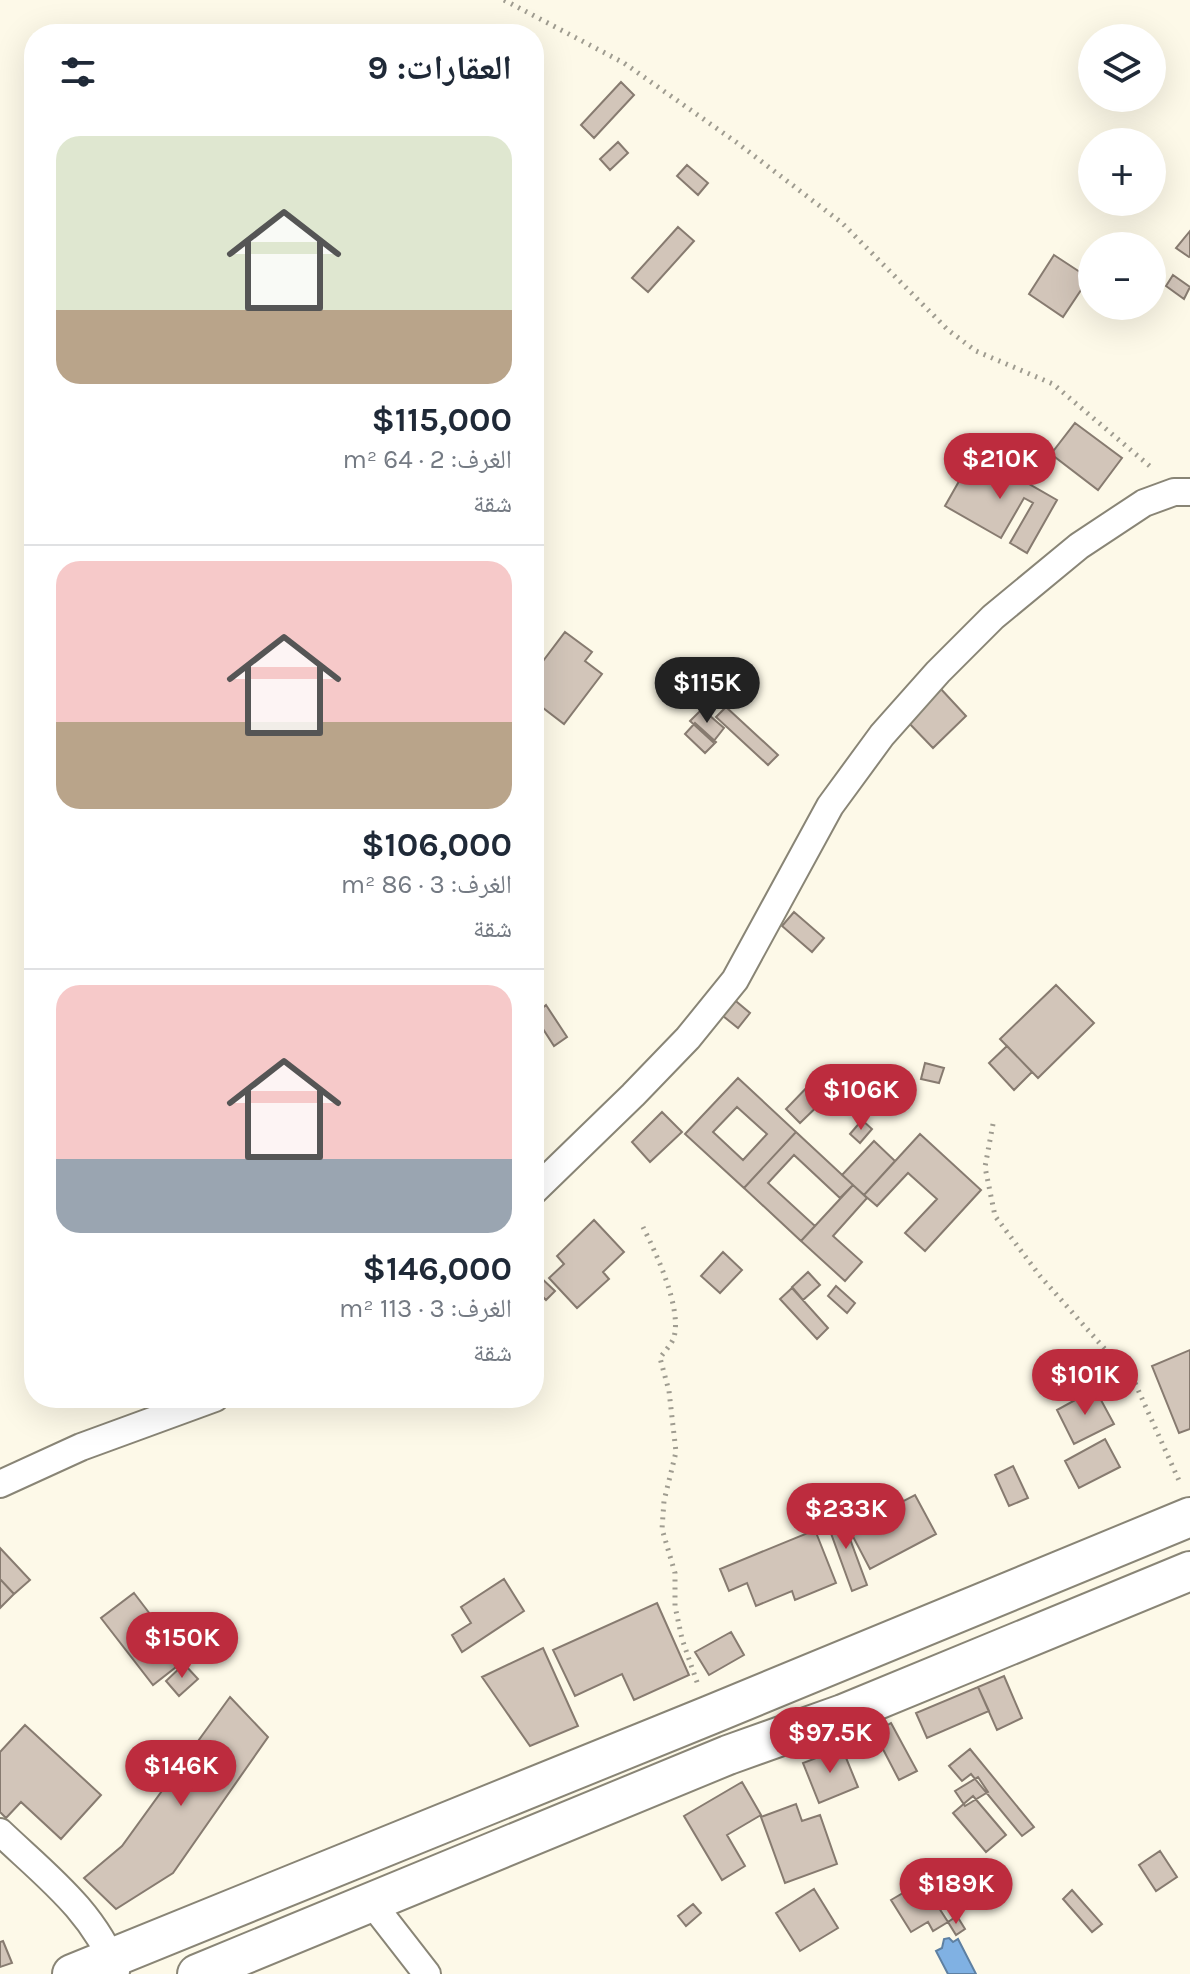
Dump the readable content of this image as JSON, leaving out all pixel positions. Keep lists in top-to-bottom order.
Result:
{
  "page": {
    "map_buttons": ["+", "−"],
    "heading": "العقارات: 9",
    "list": [
      {
        "name": "$115,000",
        "note": "الغرف: 2 · 64 m² · شقة"
      },
      {
        "name": "$106,000",
        "note": "الغرف: 3 · 86 m² · شقة"
      },
      {
        "name": "$146,000",
        "note": "الغرف: 3 · 113 m² · شقة"
      }
    ],
    "price": [
      "$210K",
      "$115K",
      "$106K",
      "$101K",
      "$233K",
      "$150K",
      "$97.5K",
      "$146K",
      "$189K"
    ]
  }
}
